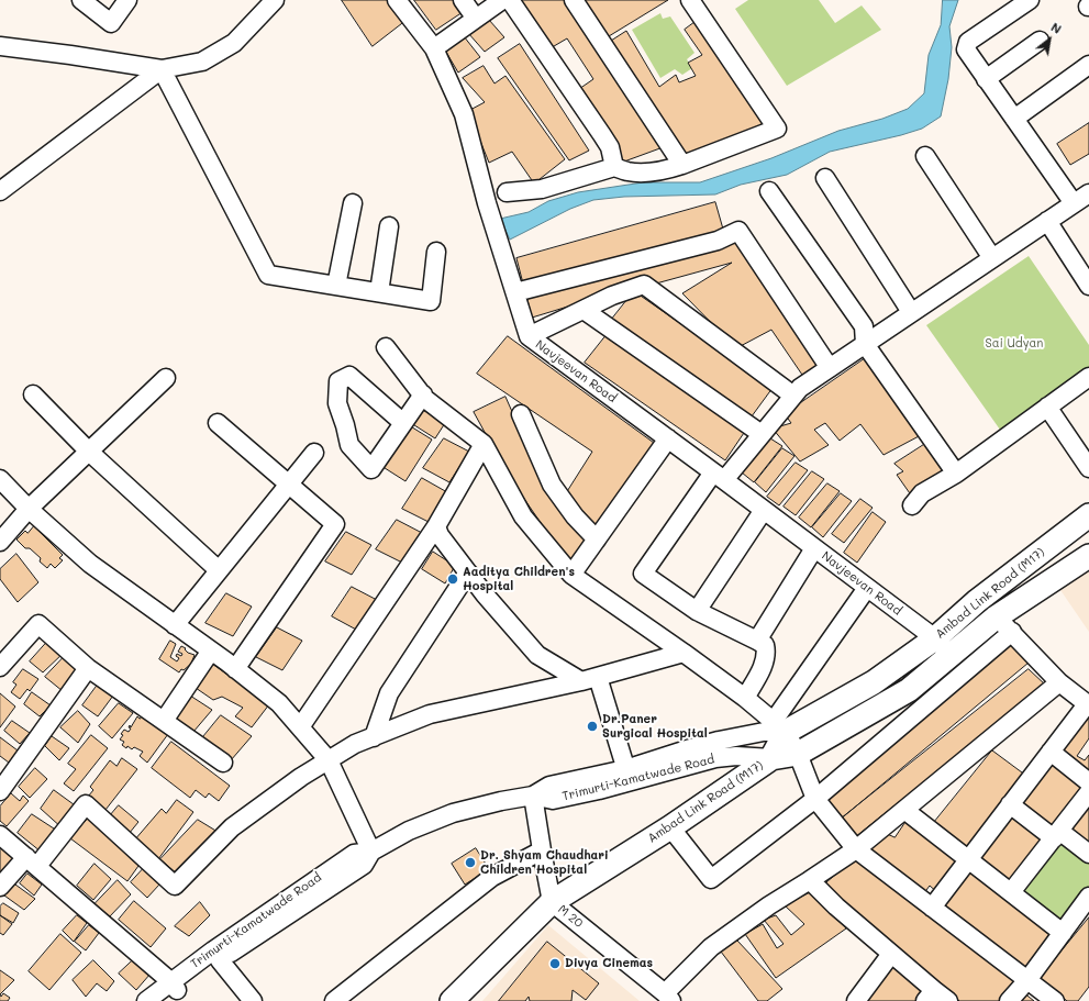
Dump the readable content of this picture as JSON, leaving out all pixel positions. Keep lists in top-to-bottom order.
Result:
{
  "streets": {
    "main road": ["Ambad Link Road (M17)"],
    "street": ["Navjeevan Road", "Trimurti-Kamatwade Road", "M 20"]
  },
  "crossings": [
    ["Navjeevan Road", "Ambad Link Road (M17)"],
    ["Ambad Link Road (M17)", "Trimurti-Kamatwade Road"],
    ["Ambad Link Road (M17)", "M 20"],
    ["Trimurti-Kamatwade Road", "M 20"]
  ],
  "parks": ["Sai Udyan"],
  "places": [
    "Aaditya Children's Hospital",
    "Dr.Paner Surgical Hospital",
    "Dr. Shyam Chaudhari Children Hospital",
    "Divya Cinemas"
  ],
  "north": "top right"
}
